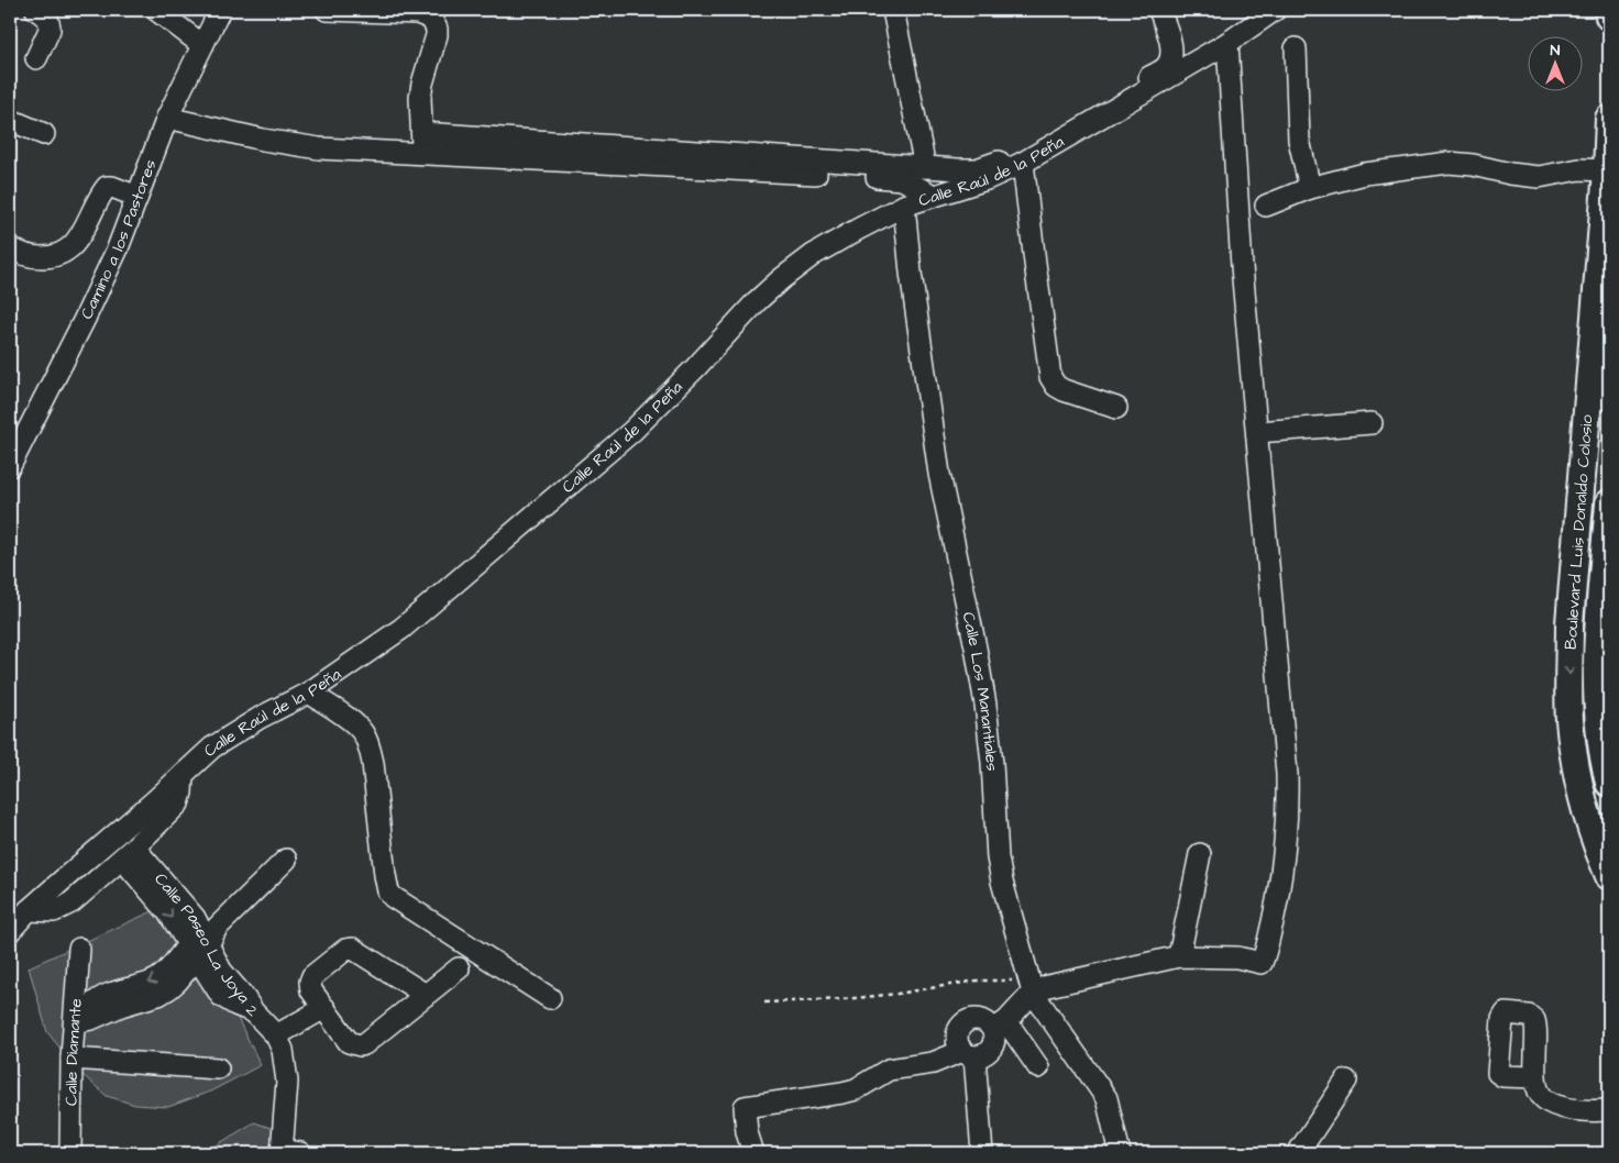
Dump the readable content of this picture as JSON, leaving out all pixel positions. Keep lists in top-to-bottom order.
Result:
{
  "streets": {
    "main road": ["Boulevard Luis Donaldo Colosio"],
    "street": [
      "Calle Raúl de la Peña",
      "Camino a los Pastores",
      "Calle Los Manantiales",
      "Calle Paseo La Joya 2",
      "Calle Diamante"
    ]
  },
  "crossings": [
    ["Calle Raúl de la Peña", "Calle Los Manantiales"]
  ],
  "north": "top"
}
